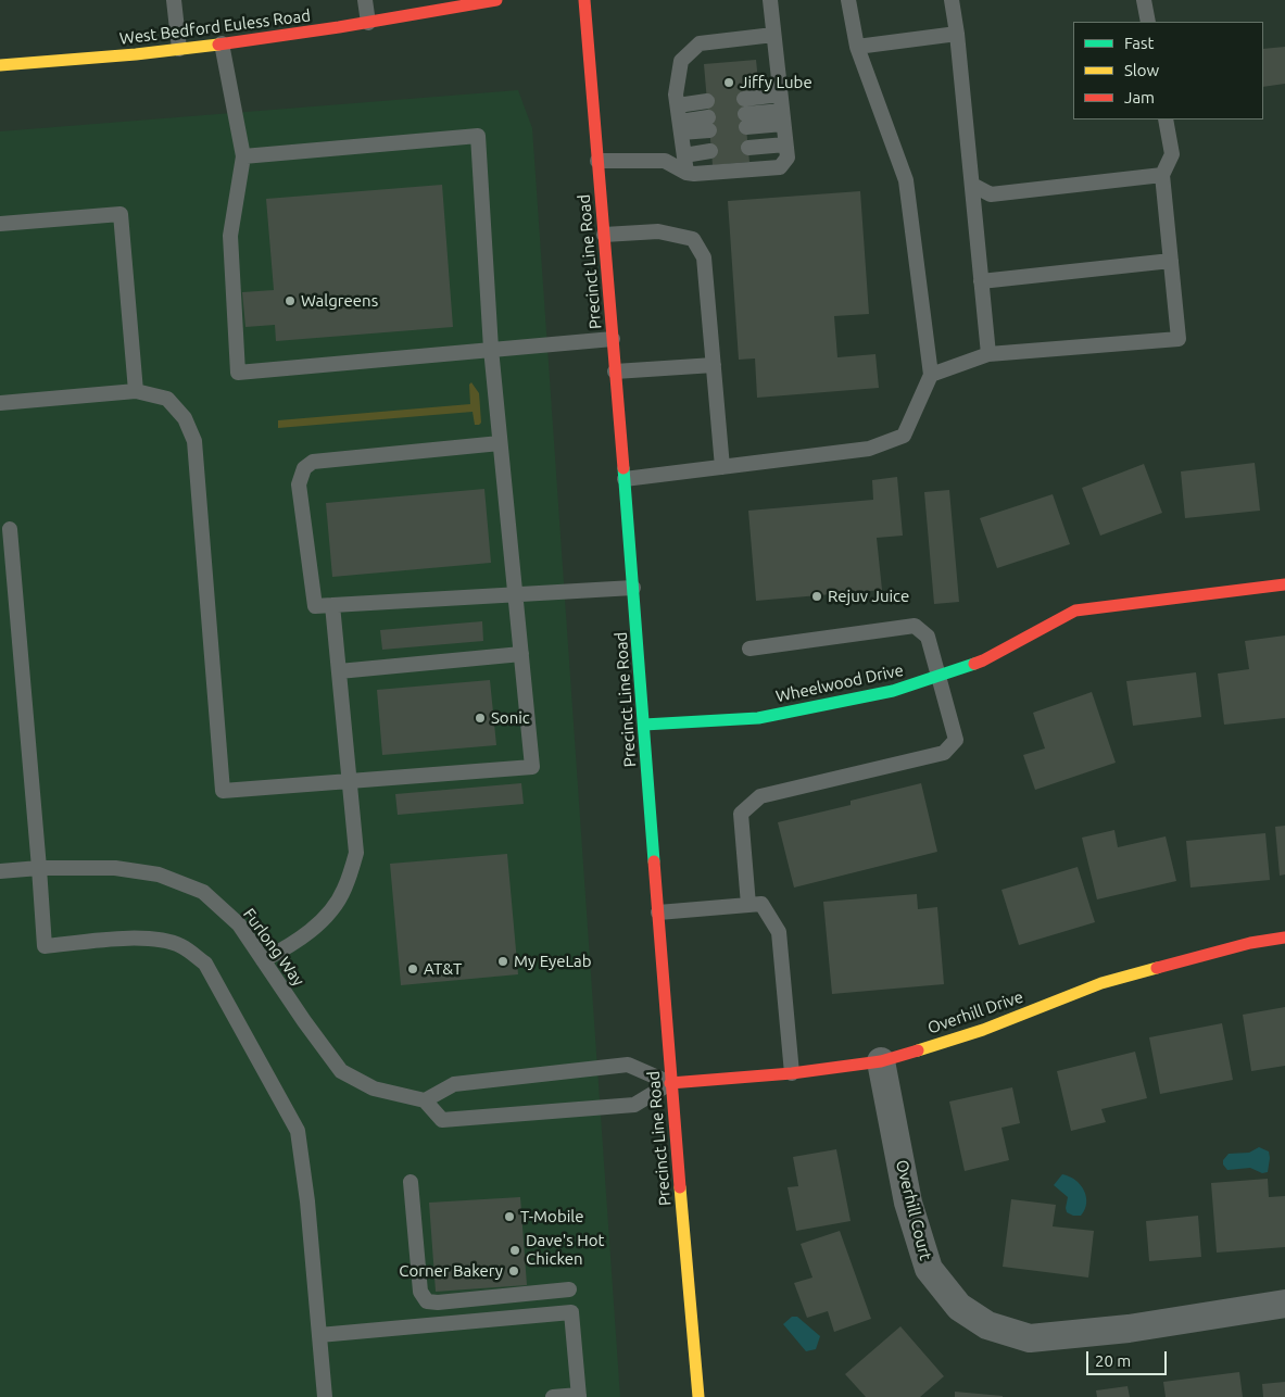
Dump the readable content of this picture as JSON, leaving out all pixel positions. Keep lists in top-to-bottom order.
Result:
{
  "streets": {
    "main road": [
      "West Bedford Euless Road",
      "Precinct Line Road",
      "Wheelwood Drive",
      "Overhill Drive"
    ],
    "street": ["Overhill Court"],
    "lane": ["Furlong Way"]
  },
  "crossings": [
    ["Precinct Line Road", "Wheelwood Drive"],
    ["Precinct Line Road", "Furlong Way"],
    ["Precinct Line Road", "Overhill Drive"],
    ["Furlong Way", "Overhill Drive"],
    ["Overhill Drive", "Overhill Court"]
  ],
  "places": [
    "Jiffy Lube",
    "Walgreens",
    "Rejuv Juice",
    "Sonic",
    "My EyeLab",
    "AT&T",
    "T-Mobile",
    "Dave's Hot Chicken",
    "Corner Bakery"
  ],
  "legend": ["Fast", "Slow", "Jam"],
  "scale_bar": "20 m"
}
